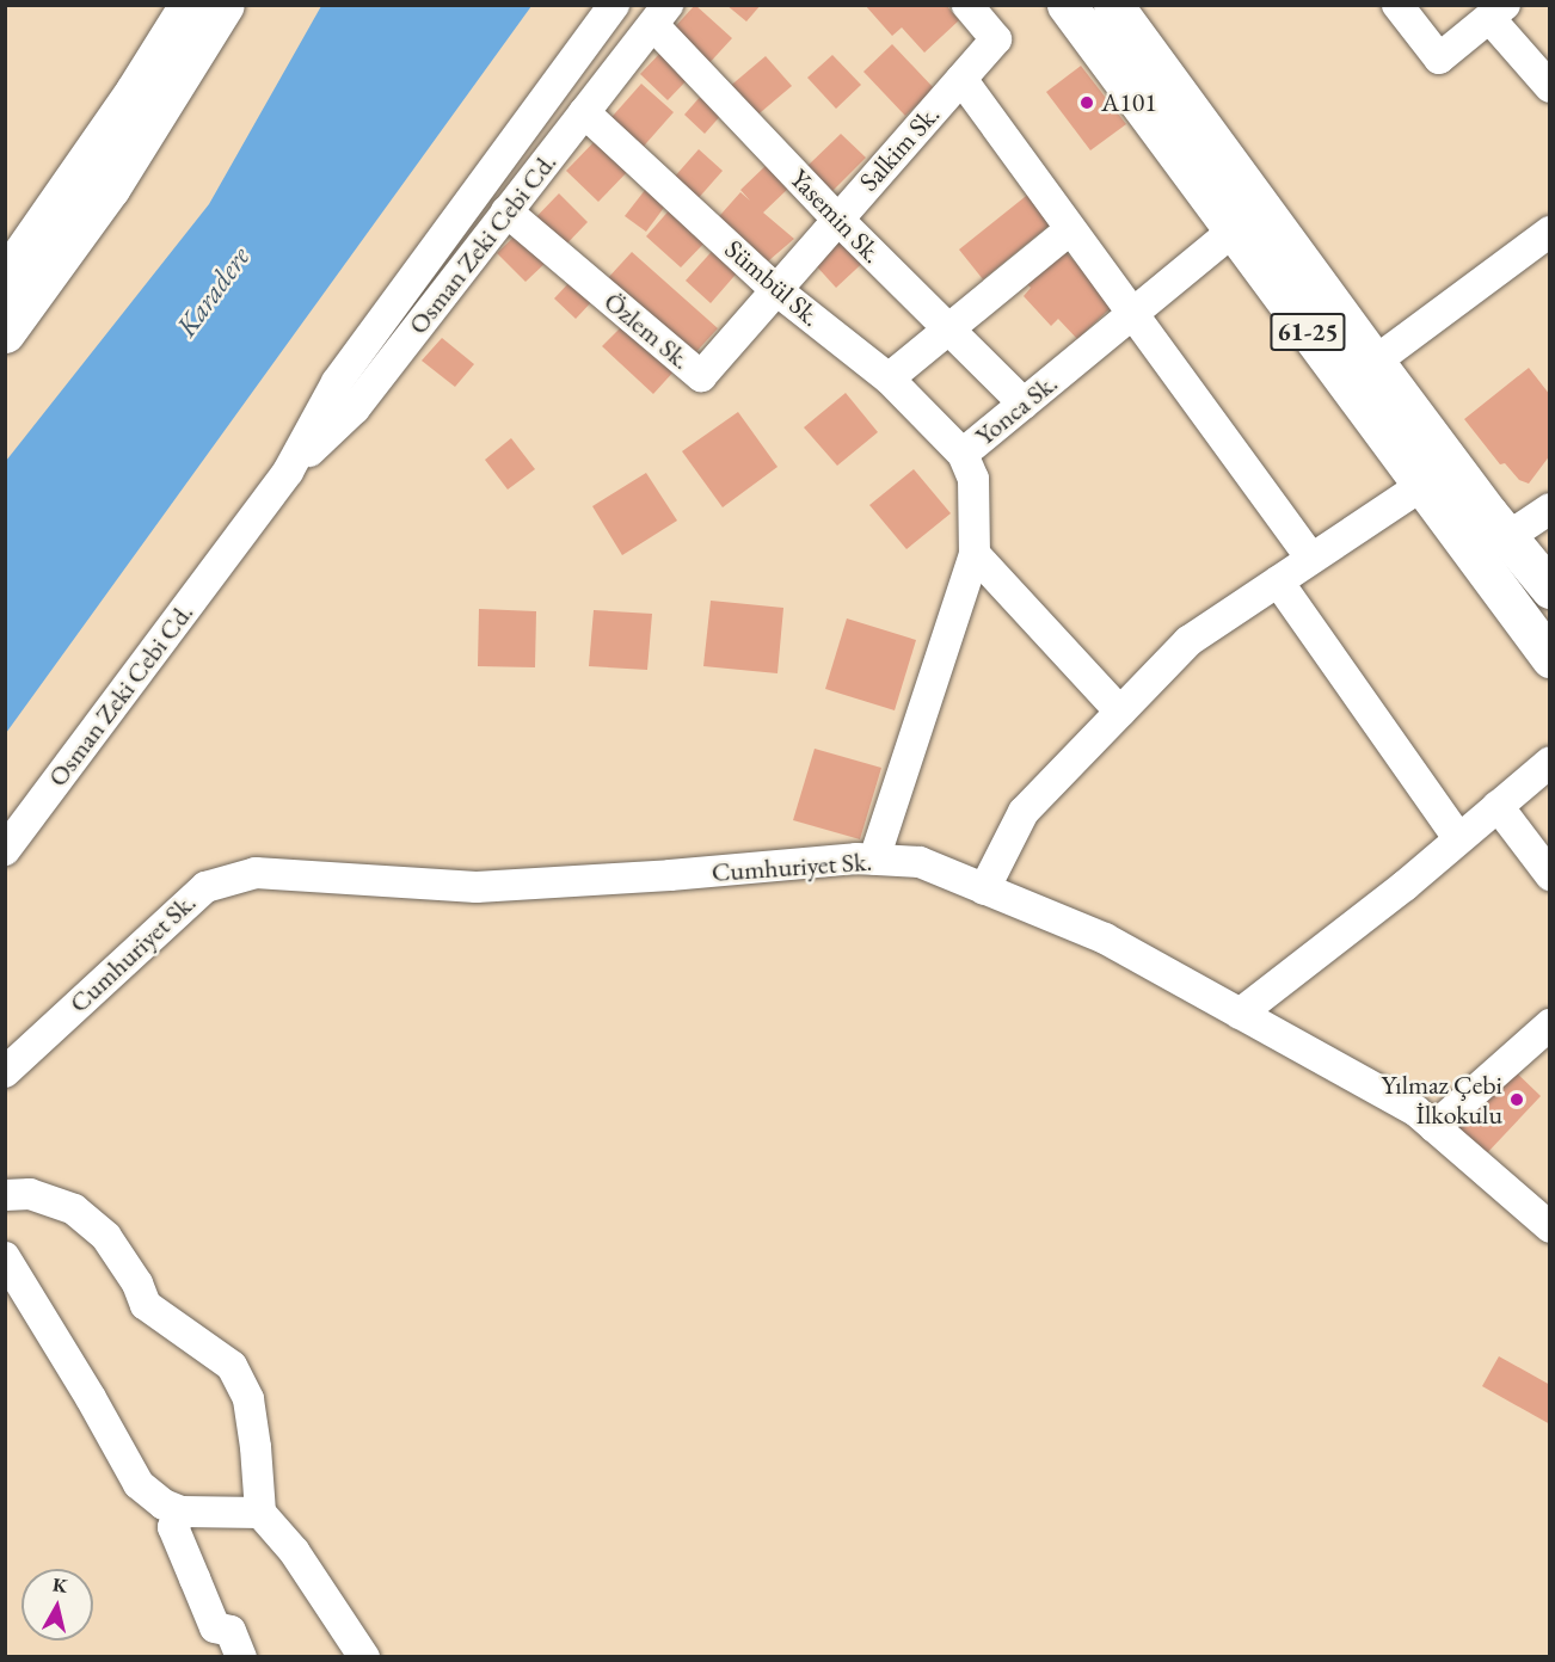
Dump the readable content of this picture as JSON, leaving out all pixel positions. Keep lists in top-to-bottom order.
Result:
{
  "streets": {
    "main road": ["61-25"],
    "street": [
      "Salkim Sk.",
      "Yasemin Sk.",
      "Osman Zeki Cebi Cd.",
      "Sümbül Sk.",
      "Özlem Sk.",
      "Yonca Sk.",
      "Cumhuriyet Sk."
    ]
  },
  "crossings": [
    ["Salkim Sk.", "Yasemin Sk."],
    ["Salkim Sk.", "Sümbül Sk."],
    ["Salkim Sk.", "Özlem Sk."],
    ["Yasemin Sk.", "Osman Zeki Cebi Cd."],
    ["Yasemin Sk.", "Yonca Sk."],
    ["Osman Zeki Cebi Cd.", "Sümbül Sk."],
    ["Osman Zeki Cebi Cd.", "Özlem Sk."],
    ["Sümbül Sk.", "Özlem Sk."],
    ["Sümbül Sk.", "Yonca Sk."],
    ["61-25", "Yonca Sk."],
    ["Yonca Sk.", "Cumhuriyet Sk."]
  ],
  "water": ["Karadere"],
  "places": ["A101", "Yılmaz Çebi İlkokulu"],
  "north": "top"
}
